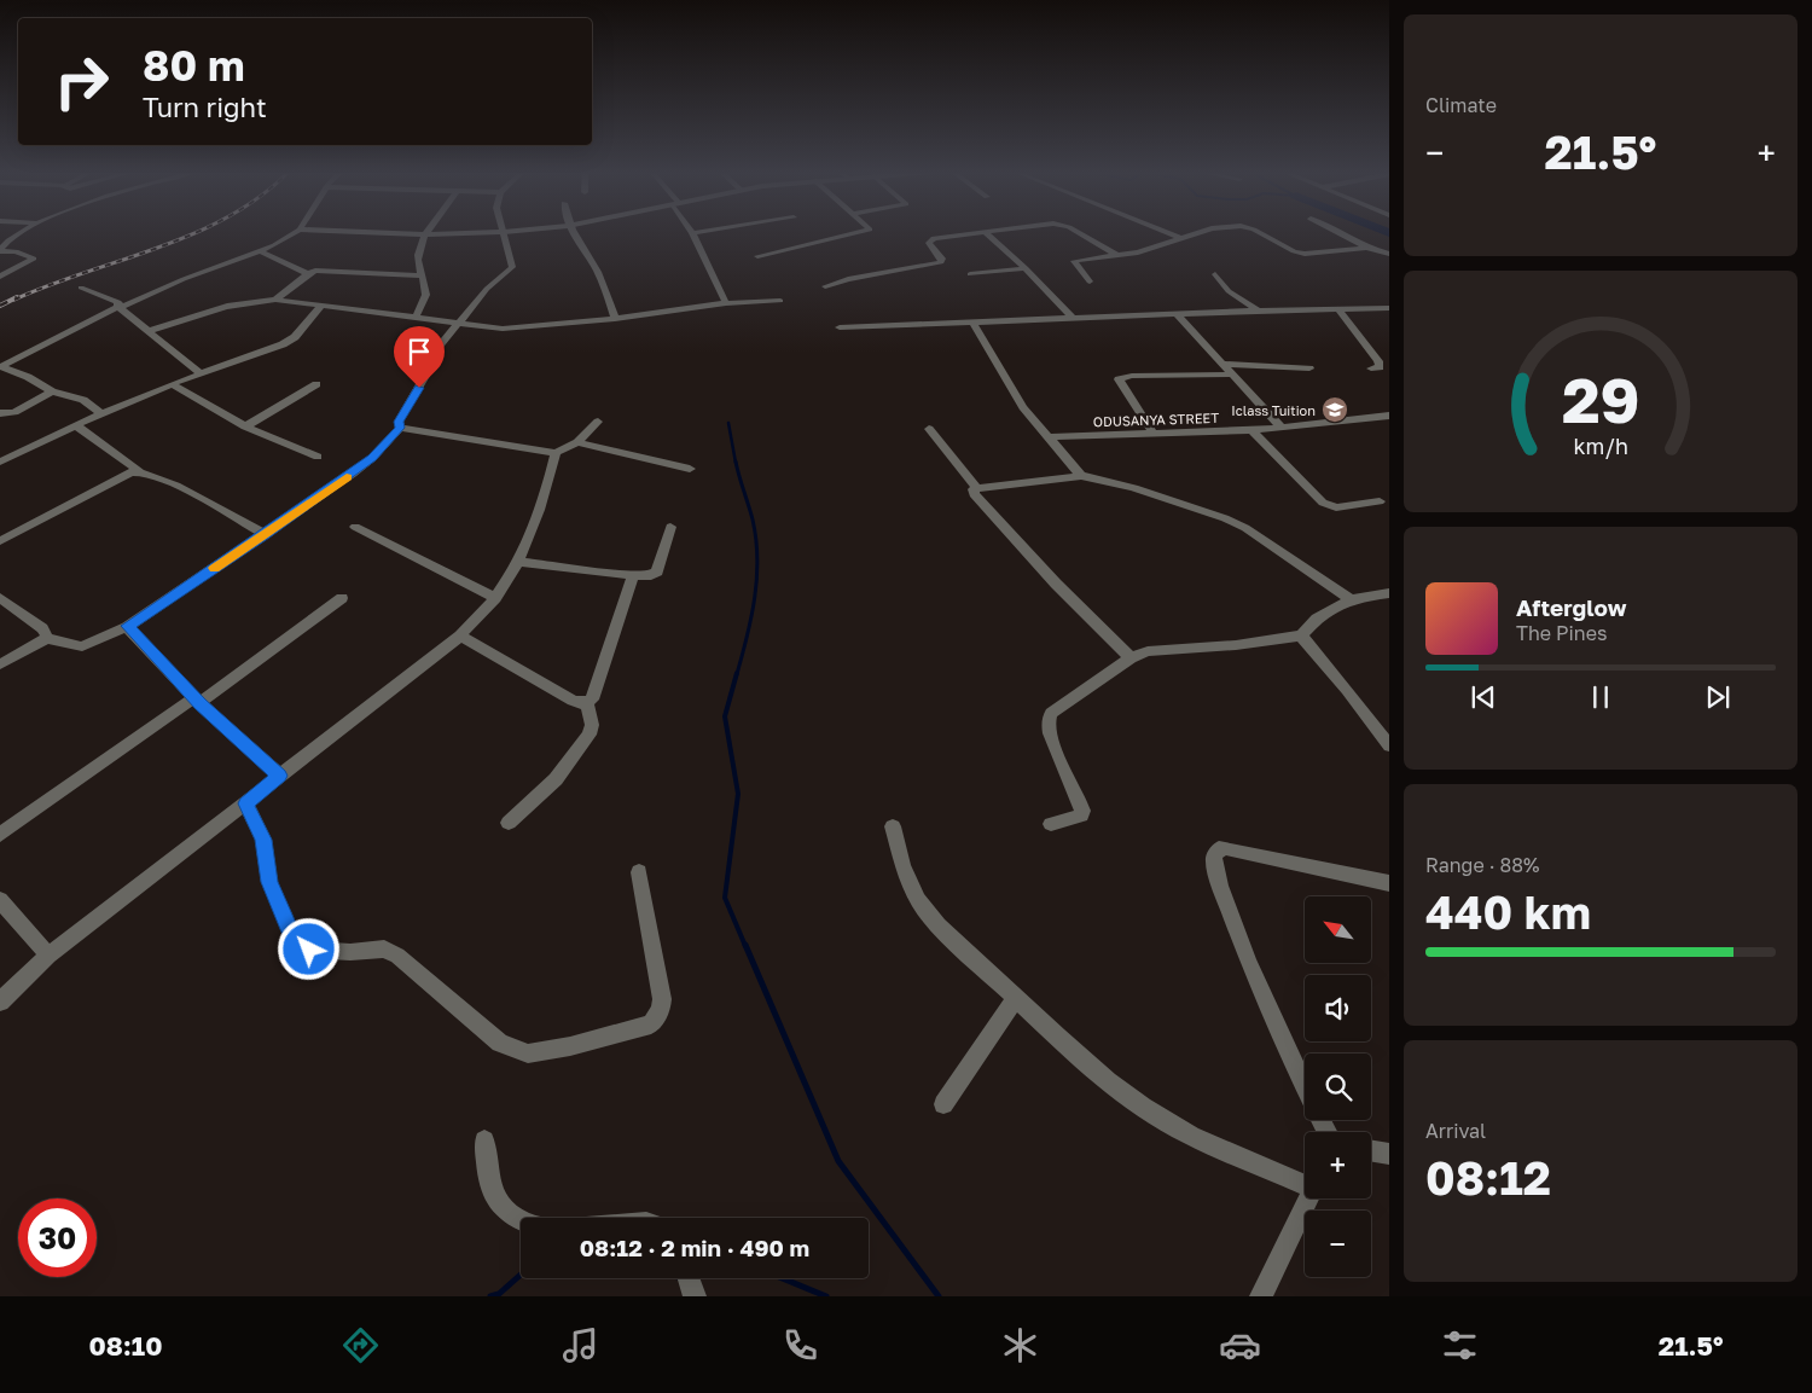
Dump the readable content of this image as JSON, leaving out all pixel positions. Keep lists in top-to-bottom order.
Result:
{
  "streets": {
    "street": ["ODUSANYA STREET"]
  },
  "places": {
    "school or university": ["Iclass Tuition"]
  },
  "north": "top left",
  "page": {
    "tile": [
      "Climate",
      ["Range · 88%", "440 km"],
      ["Arrival", "08:12"]
    ],
    "turn": ["80 m", "Turn right"],
    "heat": ["−", "21.5°", "+"],
    "song": ["Afterglow", "The Pines"],
    "map_buttons": ["+", "−"],
    "limit": "30",
    "trip": "08:12 · 2 min · 490 m",
    "tabs": ["08:10", "21.5°"],
    "gauge": ["29", "km/h"]
  }
}
